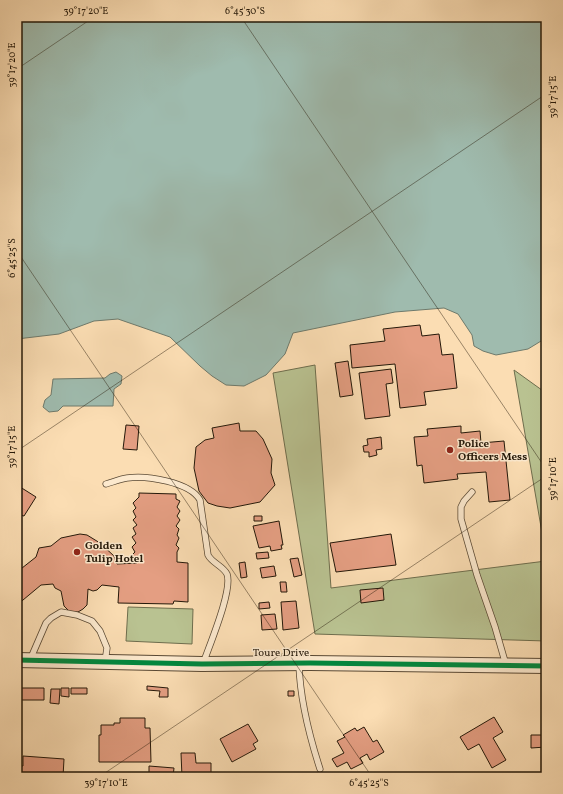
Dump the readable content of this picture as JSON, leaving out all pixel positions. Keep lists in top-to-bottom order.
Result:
{
  "streets": {
    "street": ["Toure Drive"]
  },
  "places": ["Police Officers Mess", "Golden Tulip Hotel"],
  "coordinates": [
    "39°17'20\"E",
    "6°45'30\"S",
    "39°17'15\"E",
    "6°45'25\"S",
    "39°17'10\"E"
  ]
}
